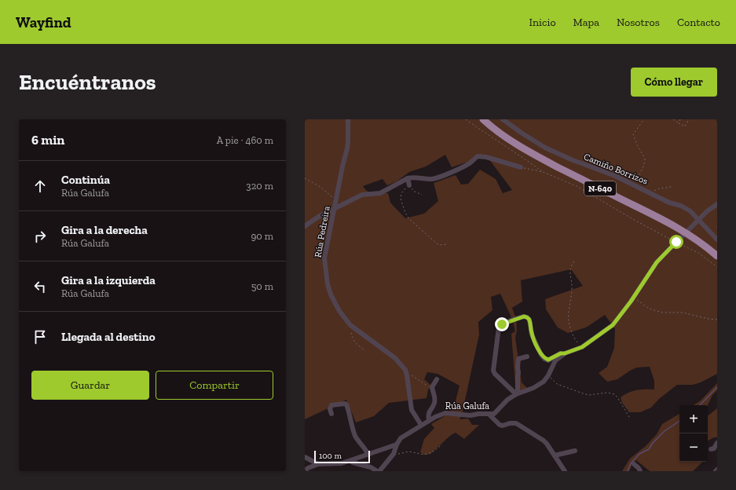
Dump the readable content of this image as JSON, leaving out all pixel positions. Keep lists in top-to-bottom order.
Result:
{
  "streets": {
    "highway": ["N-640"],
    "street": ["Camiño Borrizos", "Rúa Pedreira", "Rúa Galufa"]
  },
  "crossings": [
    ["Camiño Borrizos", "Rúa Galufa"]
  ],
  "scale_bar": "100 m",
  "page": {
    "header": "Wayfind",
    "nav": [
      "Inicio",
      "Mapa",
      "Nosotros",
      "Contacto"
    ],
    "buttons": [
      "Cómo llegar",
      ["Guardar", "Compartir"]
    ],
    "title": "Encuéntranos",
    "heading": ["6 min", "A pie · 460 m"],
    "list": [
      ["Continúa", "Rúa Galufa", "320 m"],
      ["Gira a la derecha", "Rúa Galufa", "90 m"],
      ["Gira a la izquierda", "Rúa Galufa", "50 m"],
      "Llegada al destino"
    ],
    "map_buttons": ["+", "−"],
    "scale": "100 m"
  }
}
